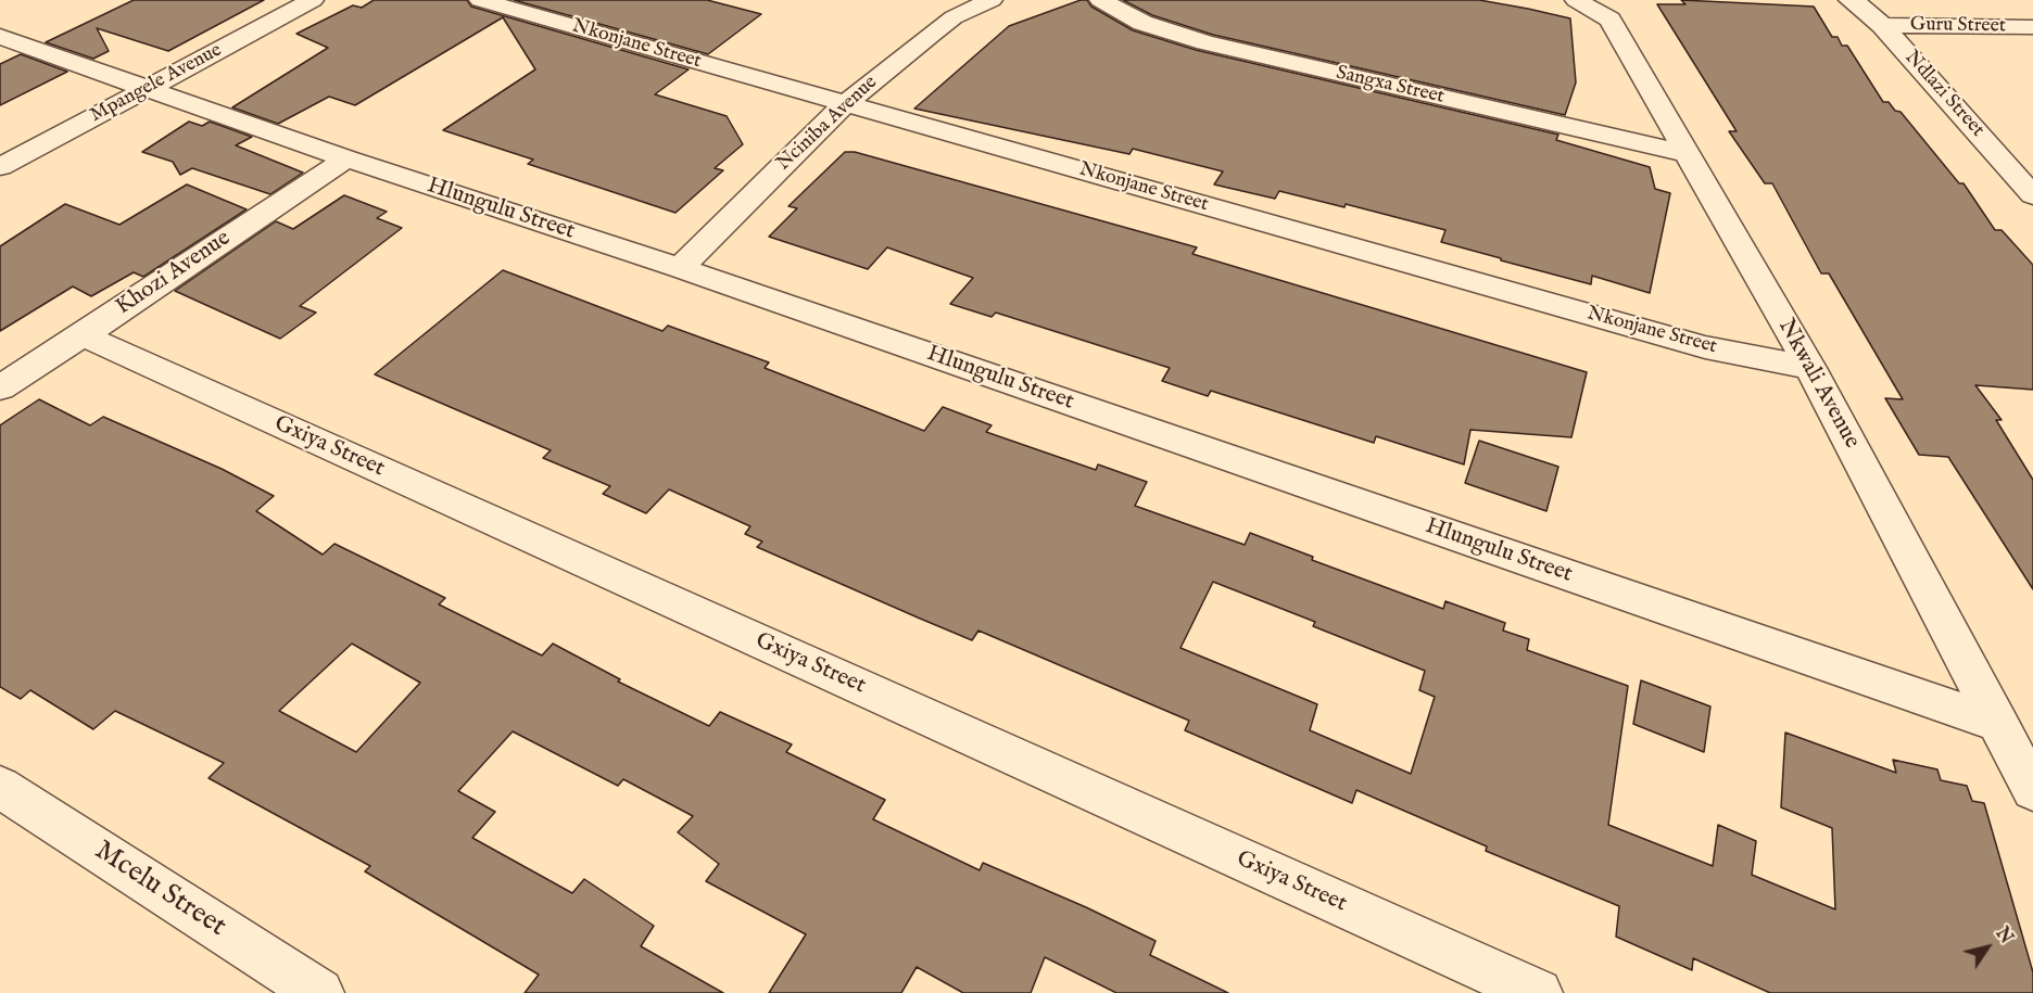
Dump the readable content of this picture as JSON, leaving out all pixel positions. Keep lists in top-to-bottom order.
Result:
{
  "streets": {
    "street": [
      "Guru Street",
      "Nkonjane Street",
      "Mpangele Avenue",
      "Sangxa Street",
      "Ndlazi Street",
      "Nciniba Avenue",
      "Hlungulu Street",
      "Khozi Avenue",
      "Nkwali Avenue",
      "Gxiya Street",
      "Mcelu Street"
    ]
  },
  "crossings": [
    ["Guru Street", "Ndlazi Street"],
    ["Nkonjane Street", "Nciniba Avenue"],
    ["Nkonjane Street", "Nkwali Avenue"],
    ["Mpangele Avenue", "Hlungulu Street"],
    ["Sangxa Street", "Nkwali Avenue"],
    ["Nciniba Avenue", "Hlungulu Street"],
    ["Hlungulu Street", "Khozi Avenue"],
    ["Hlungulu Street", "Nkwali Avenue"],
    ["Khozi Avenue", "Gxiya Street"]
  ],
  "north": "top right"
}
